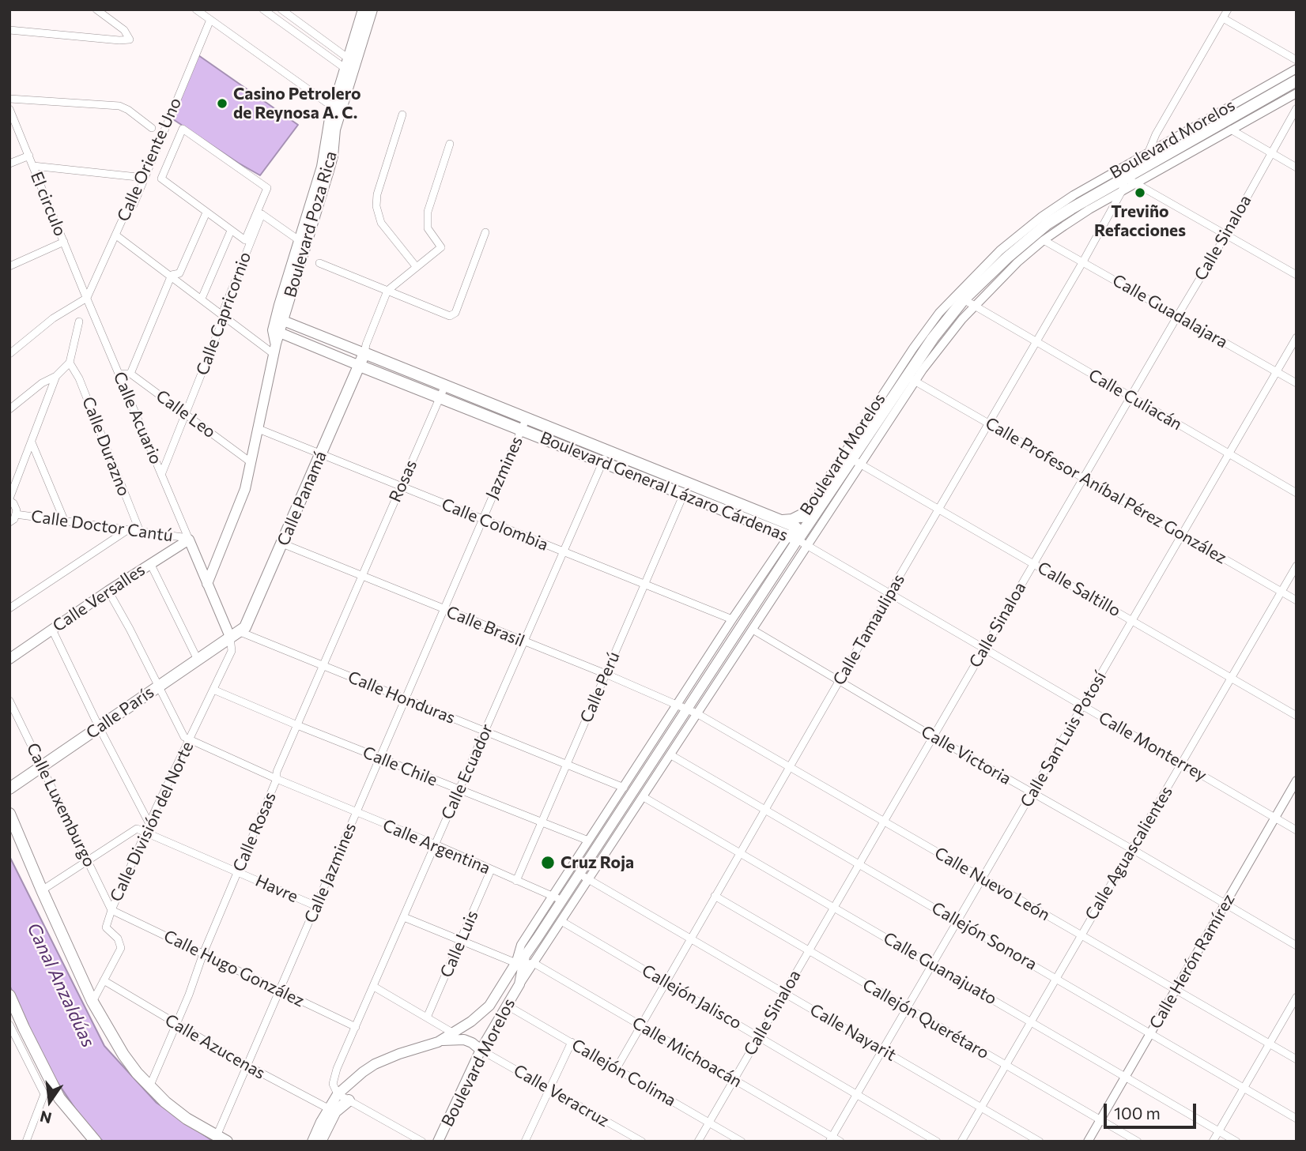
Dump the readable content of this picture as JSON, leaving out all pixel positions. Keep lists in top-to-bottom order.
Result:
{
  "streets": {
    "main road": [
      "Boulevard Morelos",
      "Boulevard Poza Rica",
      "Calle Acuario",
      "Boulevard General Lázaro Cárdenas",
      "Calle Panamá",
      "Calle Versalles",
      "Calle París"
    ],
    "street": [
      "Calle Oriente Uno",
      "El circulo",
      "Calle Sinaloa",
      "Calle Guadalajara",
      "Calle Capricornio",
      "Calle Culiacán",
      "Calle Leo",
      "Calle Durazno",
      "Jazmines",
      "Rosas",
      "Calle Profesor Aníbal Pérez González",
      "Calle Colombia",
      "Calle Doctor Cantú",
      "Calle Saltillo",
      "Calle Brasil",
      "Calle Tamaulipas",
      "Calle Perú",
      "Calle Honduras",
      "Calle San Luis Potosí",
      "Calle Monterrey",
      "Calle Victoria",
      "Calle Chile",
      "Calle Ecuador",
      "Calle Luxemburgo",
      "Calle División del Norte",
      "Calle Rosas",
      "Calle Argentina",
      "Calle Aguascalientes",
      "Calle Jazmines",
      "Calle Nuevo León",
      "Havre",
      "Callejón Sonora",
      "Calle Luis",
      "Calle Herón Ramírez",
      "Calle Hugo González",
      "Calle Guanajuato",
      "Callejón Jalisco",
      "Callejón Querétaro",
      "Calle Nayarit",
      "Calle Azucenas",
      "Calle Michoacán",
      "Callejón Colima",
      "Calle Veracruz"
    ]
  },
  "crossings": [
    ["Boulevard Morelos", "Calle Guadalajara"],
    ["Boulevard Morelos", "Calle Culiacán"],
    ["Boulevard Morelos", "Boulevard General Lázaro Cárdenas"],
    ["Boulevard Morelos", "Calle Profesor Aníbal Pérez González"],
    ["Boulevard Morelos", "Calle Colombia"],
    ["Boulevard Morelos", "Calle Saltillo"],
    ["Boulevard Morelos", "Calle Brasil"],
    ["Boulevard Morelos", "Calle Tamaulipas"],
    ["Boulevard Morelos", "Calle Honduras"],
    ["Boulevard Morelos", "Calle Monterrey"],
    ["Boulevard Morelos", "Calle Victoria"],
    ["Boulevard Morelos", "Calle Chile"],
    ["Boulevard Morelos", "Calle Ecuador"],
    ["Boulevard Morelos", "Calle Argentina"],
    ["Boulevard Morelos", "Calle Nuevo León"],
    ["Boulevard Morelos", "Callejón Sonora"],
    ["Boulevard Morelos", "Calle Guanajuato"],
    ["Boulevard Morelos", "Callejón Jalisco"],
    ["Boulevard Morelos", "Calle Nayarit"],
    ["Boulevard Morelos", "Calle Azucenas"],
    ["Boulevard Morelos", "Calle Michoacán"],
    ["Boulevard Morelos", "Callejón Colima"],
    ["Boulevard Morelos", "Calle Veracruz"],
    ["Calle Oriente Uno", "El circulo"],
    ["Calle Oriente Uno", "Calle Acuario"],
    ["El circulo", "Calle Acuario"],
    ["Boulevard Poza Rica", "Calle Capricornio"],
    ["Boulevard Poza Rica", "Calle Leo"],
    ["Boulevard Poza Rica", "Calle Acuario"],
    ["Boulevard Poza Rica", "Boulevard General Lázaro Cárdenas"],
    ["Boulevard Poza Rica", "Calle Colombia"],
    ["Calle Sinaloa", "Calle Guadalajara"],
    ["Calle Sinaloa", "Calle Culiacán"],
    ["Calle Sinaloa", "Calle Profesor Aníbal Pérez González"],
    ["Calle Sinaloa", "Calle Saltillo"],
    ["Calle Sinaloa", "Calle Monterrey"],
    ["Calle Sinaloa", "Calle Victoria"],
    ["Calle Sinaloa", "Calle Nuevo León"],
    ["Calle Sinaloa", "Callejón Sonora"],
    ["Calle Sinaloa", "Calle Guanajuato"],
    ["Calle Sinaloa", "Callejón Jalisco"],
    ["Calle Sinaloa", "Callejón Querétaro"],
    ["Calle Sinaloa", "Calle Nayarit"],
    ["Calle Sinaloa", "Calle Michoacán"],
    ["Calle Sinaloa", "Callejón Colima"],
    ["Calle Guadalajara", "Calle Tamaulipas"],
    ["Calle Guadalajara", "Calle San Luis Potosí"],
    ["Calle Capricornio", "Calle Leo"],
    ["Calle Capricornio", "Calle Acuario"],
    ["Calle Culiacán", "Calle Tamaulipas"],
    ["Calle Culiacán", "Calle San Luis Potosí"],
    ["Calle Acuario", "Calle Panamá"],
    ["Calle Acuario", "Calle Doctor Cantú"],
    ["Calle Acuario", "Calle Versalles"],
    ["Calle Acuario", "Calle Honduras"],
    ["Calle Acuario", "Calle París"],
    ["Calle Acuario", "Calle División del Norte"],
    ["Calle Durazno", "Calle Doctor Cantú"],
    ["Jazmines", "Boulevard General Lázaro Cárdenas"],
    ["Jazmines", "Calle Colombia"],
    ["Jazmines", "Calle Brasil"],
    ["Jazmines", "Calle Jazmines"],
    ["Rosas", "Boulevard General Lázaro Cárdenas"],
    ["Rosas", "Calle Colombia"],
    ["Rosas", "Calle Brasil"],
    ["Rosas", "Calle Rosas"],
    ["Boulevard General Lázaro Cárdenas", "Calle Panamá"],
    ["Boulevard General Lázaro Cárdenas", "Calle Perú"],
    ["Boulevard General Lázaro Cárdenas", "Calle Monterrey"],
    ["Boulevard General Lázaro Cárdenas", "Calle Ecuador"],
    ["Calle Profesor Aníbal Pérez González", "Calle Tamaulipas"],
    ["Calle Profesor Aníbal Pérez González", "Calle San Luis Potosí"],
    ["Calle Profesor Aníbal Pérez González", "Calle Aguascalientes"],
    ["Calle Panamá", "Calle Colombia"],
    ["Calle Panamá", "Calle Brasil"],
    ["Calle Panamá", "Calle Honduras"],
    ["Calle Panamá", "Calle París"],
    ["Calle Panamá", "Calle División del Norte"],
    ["Calle Colombia", "Calle Perú"],
    ["Calle Colombia", "Calle Ecuador"],
    ["Calle Doctor Cantú", "Calle Versalles"],
    ["Calle Saltillo", "Calle Tamaulipas"],
    ["Calle Saltillo", "Calle San Luis Potosí"],
    ["Calle Saltillo", "Calle Aguascalientes"],
    ["Calle Brasil", "Calle Perú"],
    ["Calle Brasil", "Calle Ecuador"],
    ["Calle Brasil", "Calle Rosas"],
    ["Calle Brasil", "Calle Jazmines"],
    ["Calle Brasil", "Calle Nuevo León"],
    ["Calle Tamaulipas", "Calle Monterrey"],
    ["Calle Tamaulipas", "Calle Victoria"],
    ["Calle Tamaulipas", "Calle Nuevo León"],
    ["Calle Tamaulipas", "Callejón Sonora"],
    ["Calle Tamaulipas", "Calle Guanajuato"],
    ["Calle Tamaulipas", "Callejón Jalisco"],
    ["Calle Tamaulipas", "Callejón Querétaro"],
    ["Calle Tamaulipas", "Calle Nayarit"],
    ["Calle Tamaulipas", "Calle Michoacán"],
    ["Calle Tamaulipas", "Callejón Colima"],
    ["Calle Perú", "Calle Honduras"],
    ["Calle Perú", "Calle Chile"],
    ["Calle Perú", "Calle Argentina"],
    ["Calle Honduras", "Calle París"],
    ["Calle Honduras", "Calle Ecuador"],
    ["Calle Honduras", "Calle División del Norte"],
    ["Calle Honduras", "Calle Rosas"],
    ["Calle Honduras", "Calle Jazmines"],
    ["Calle París", "Calle Luxemburgo"],
    ["Calle París", "Calle División del Norte"],
    ["Calle San Luis Potosí", "Calle Monterrey"],
    ["Calle San Luis Potosí", "Calle Victoria"],
    ["Calle San Luis Potosí", "Calle Nuevo León"],
    ["Calle San Luis Potosí", "Callejón Sonora"],
    ["Calle San Luis Potosí", "Calle Guanajuato"],
    ["Calle San Luis Potosí", "Callejón Jalisco"],
    ["Calle San Luis Potosí", "Callejón Querétaro"],
    ["Calle San Luis Potosí", "Calle Nayarit"],
    ["Calle San Luis Potosí", "Calle Michoacán"],
    ["Calle Monterrey", "Calle Aguascalientes"],
    ["Calle Monterrey", "Calle Herón Ramírez"],
    ["Calle Victoria", "Calle Aguascalientes"],
    ["Calle Victoria", "Calle Herón Ramírez"],
    ["Calle Chile", "Calle Ecuador"],
    ["Calle Chile", "Calle División del Norte"],
    ["Calle Chile", "Calle Rosas"],
    ["Calle Chile", "Calle Jazmines"],
    ["Calle Ecuador", "Calle Argentina"],
    ["Calle Ecuador", "Calle Hugo González"],
    ["Calle Ecuador", "Calle Michoacán"],
    ["Calle Luxemburgo", "Calle División del Norte"],
    ["Calle Luxemburgo", "Calle Hugo González"],
    ["Calle División del Norte", "Calle Argentina"],
    ["Calle División del Norte", "Havre"],
    ["Calle División del Norte", "Calle Hugo González"],
    ["Calle División del Norte", "Calle Azucenas"],
    ["Calle Rosas", "Calle Argentina"],
    ["Calle Rosas", "Havre"],
    ["Calle Rosas", "Calle Hugo González"],
    ["Calle Rosas", "Calle Azucenas"],
    ["Calle Argentina", "Calle Jazmines"],
    ["Calle Argentina", "Calle Luis"],
    ["Calle Aguascalientes", "Calle Nuevo León"],
    ["Calle Aguascalientes", "Callejón Sonora"],
    ["Calle Aguascalientes", "Calle Guanajuato"],
    ["Calle Aguascalientes", "Callejón Querétaro"],
    ["Calle Aguascalientes", "Calle Nayarit"],
    ["Calle Jazmines", "Havre"],
    ["Calle Jazmines", "Calle Hugo González"],
    ["Calle Jazmines", "Calle Azucenas"],
    ["Calle Nuevo León", "Calle Herón Ramírez"],
    ["Callejón Sonora", "Calle Herón Ramírez"],
    ["Calle Luis", "Calle Michoacán"],
    ["Calle Herón Ramírez", "Calle Guanajuato"],
    ["Calle Herón Ramírez", "Callejón Querétaro"]
  ],
  "water": ["Canal Anzaldúas"],
  "places": ["Casino Petrolero de Reynosa A. C.", "Treviño Refacciones", "Cruz Roja"],
  "scale_bar": "100 m",
  "north": "bottom"
}
